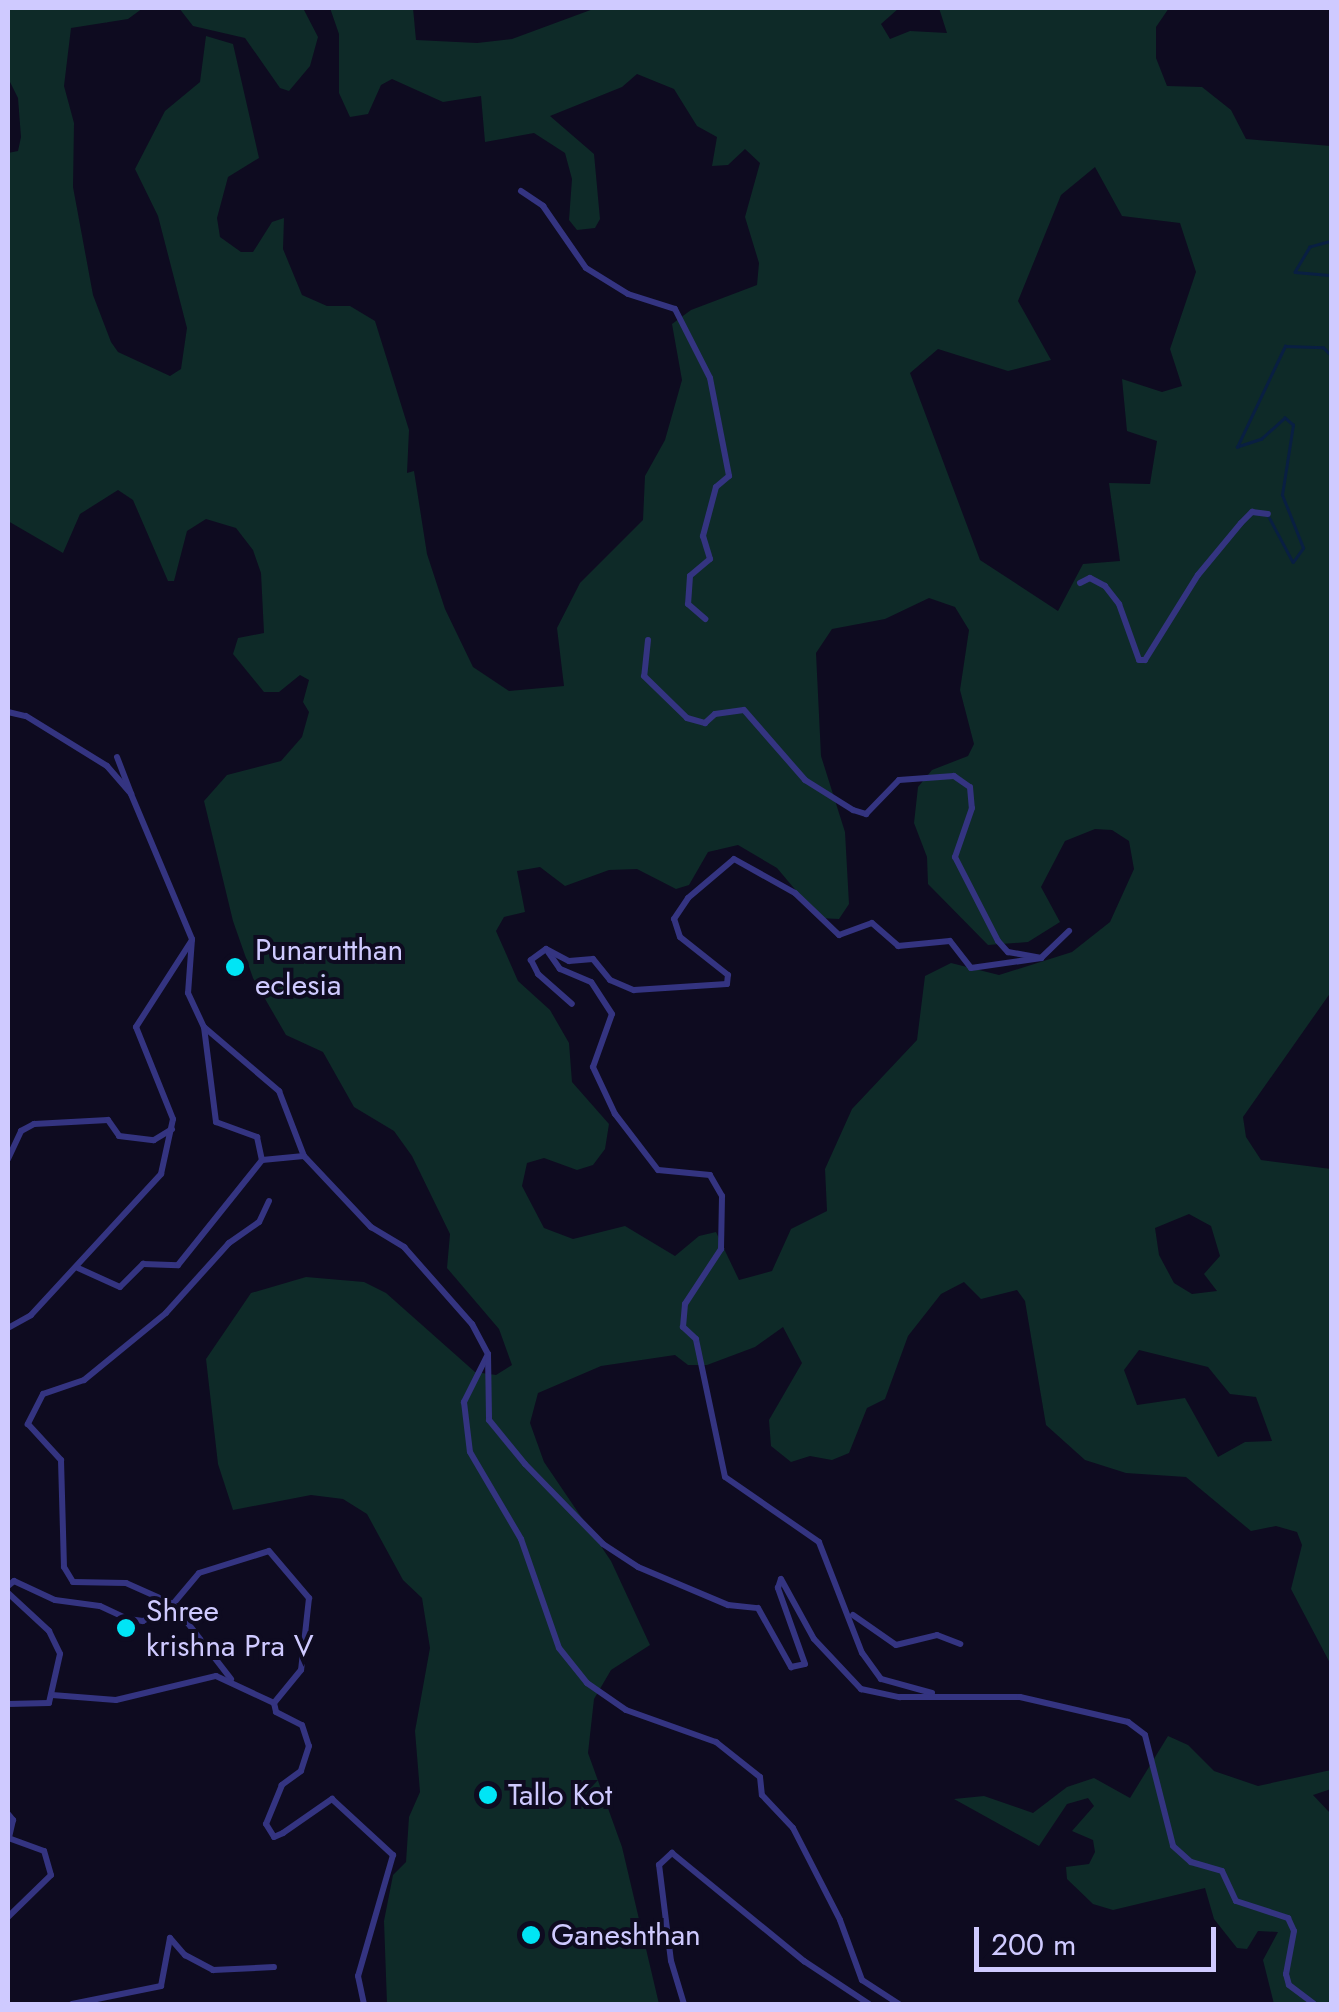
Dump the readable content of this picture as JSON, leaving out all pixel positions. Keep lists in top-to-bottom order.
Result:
{
  "places": [
    "Punarutthan eclesia",
    "Shree krishna Pra V",
    "Tallo Kot",
    "Ganeshthan"
  ],
  "scale_bar": "200 m"
}
